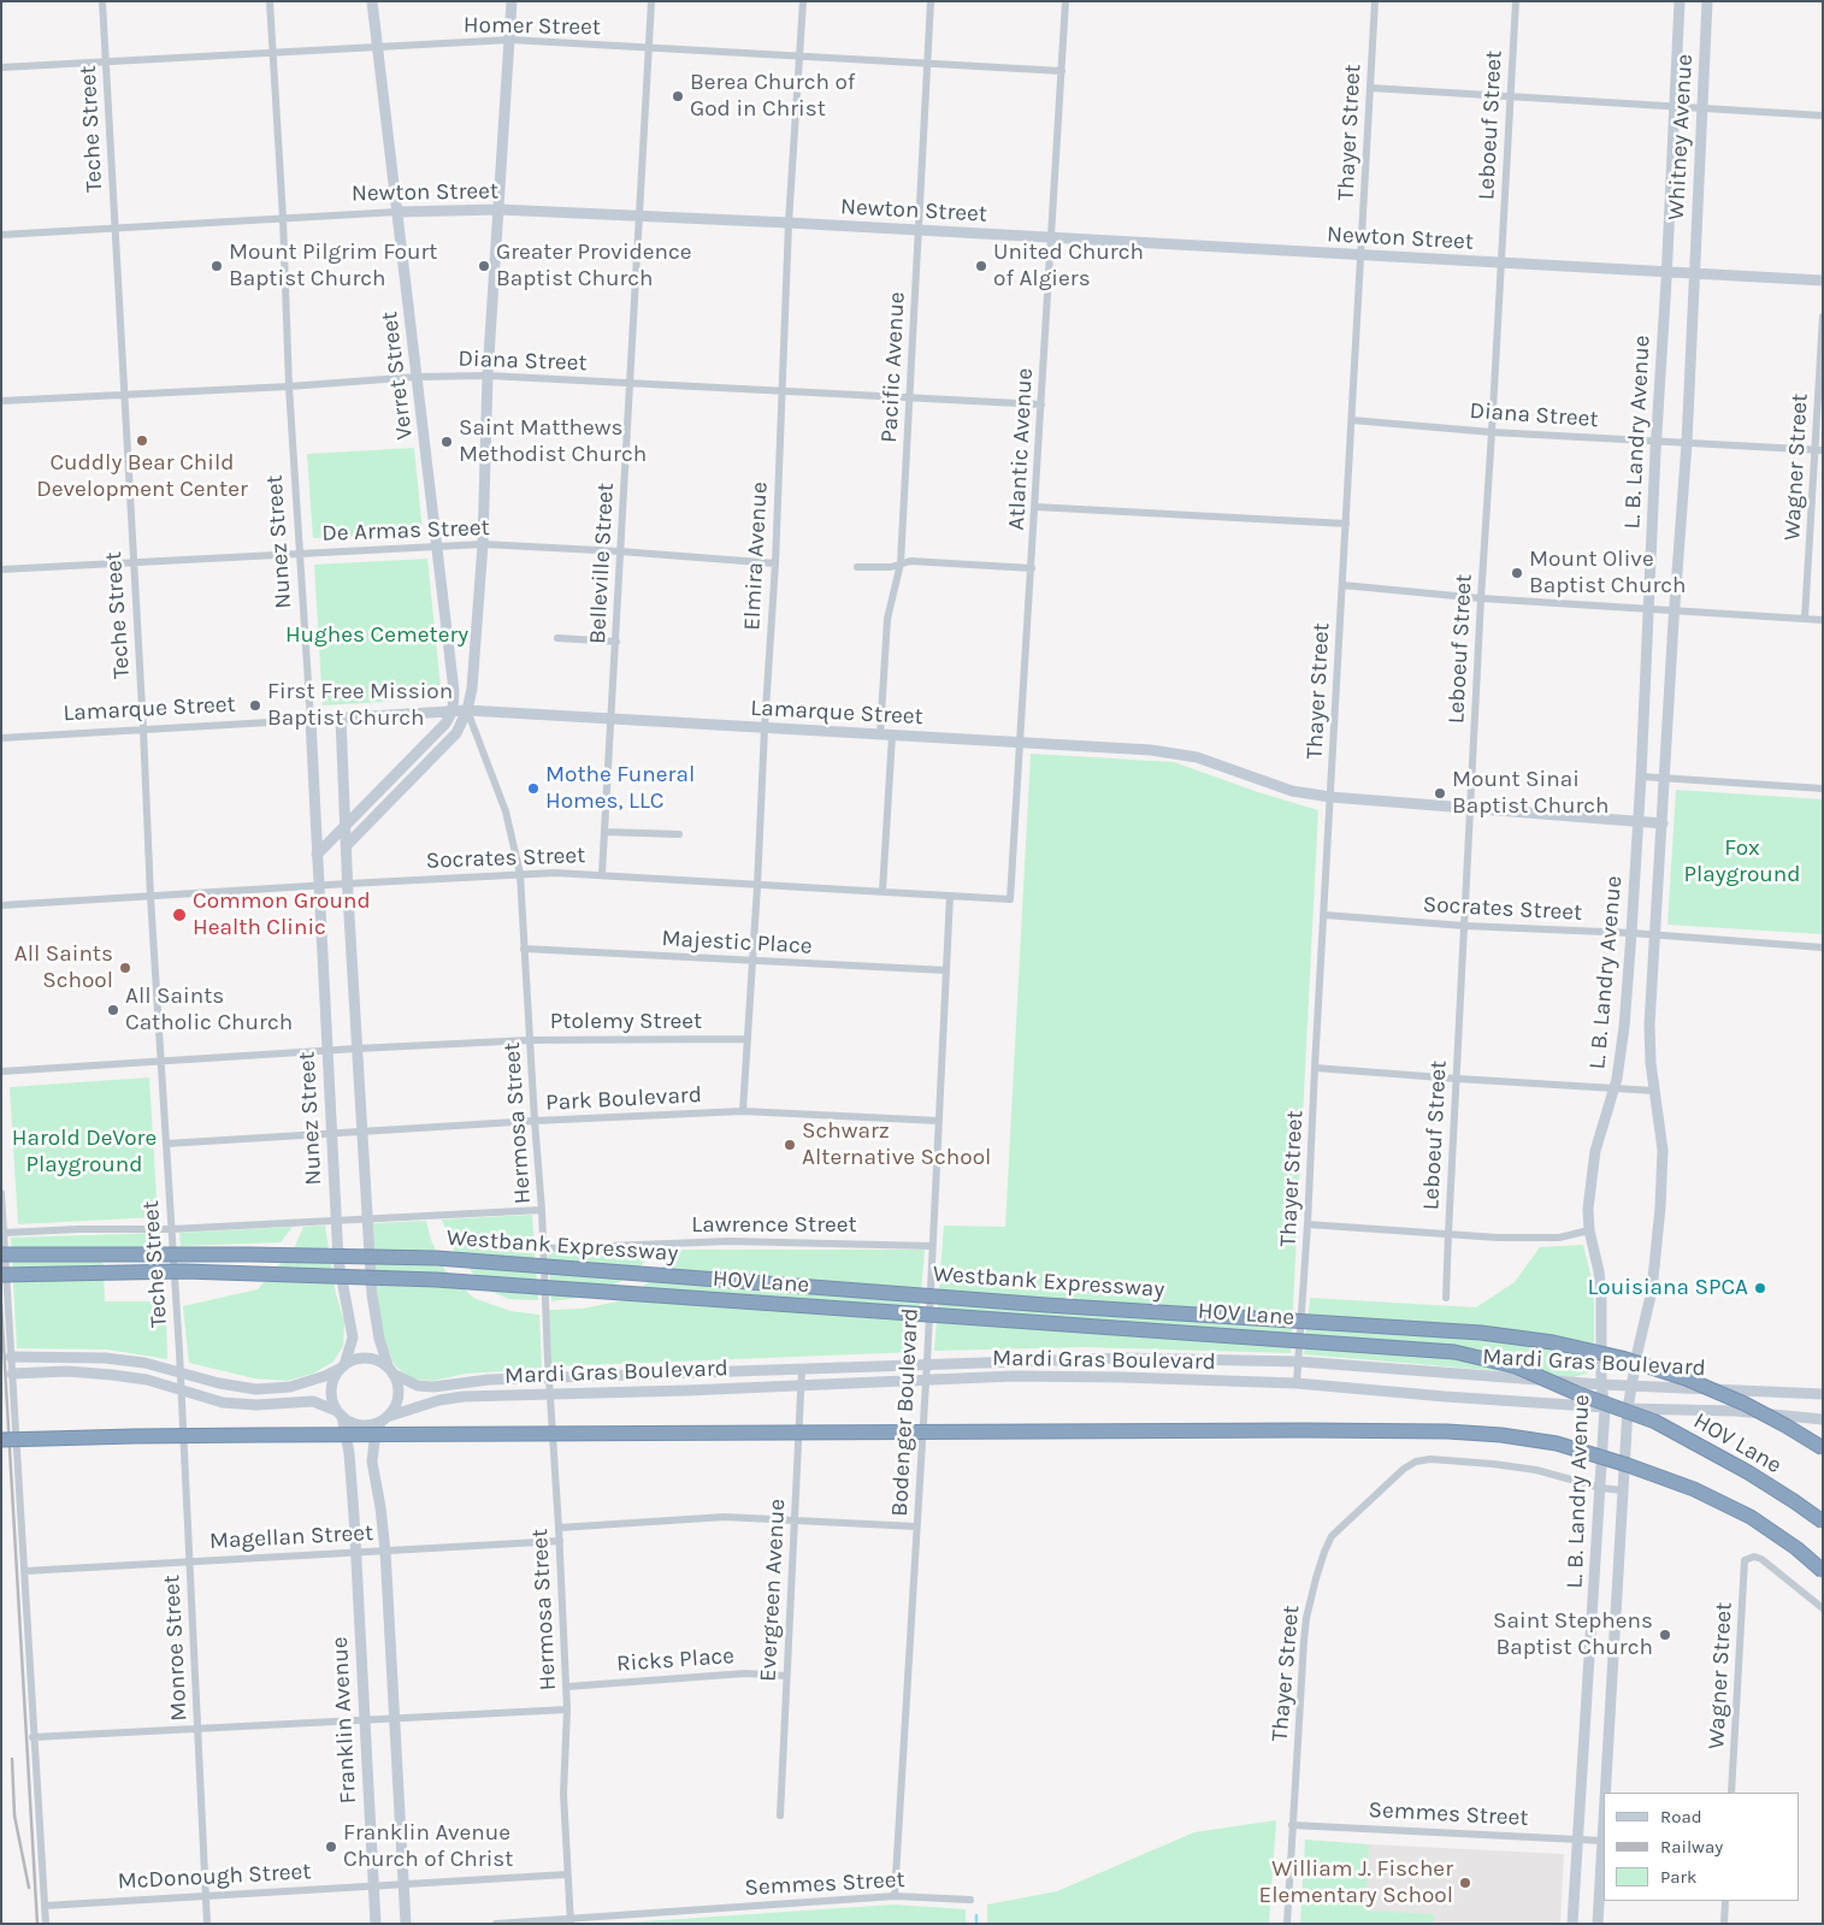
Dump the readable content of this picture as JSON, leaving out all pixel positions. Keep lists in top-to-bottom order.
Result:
{
  "streets": {
    "highway": ["Westbank Expressway", "HOV Lane"],
    "street": [
      "Homer Street",
      "Leboeuf Street",
      "Teche Street",
      "Thayer Street",
      "Whitney Avenue",
      "Newton Street",
      "Diana Street",
      "Pacific Avenue",
      "Verret Street",
      "L. B. Landry Avenue",
      "Atlantic Avenue",
      "Wagner Street",
      "De Armas Street",
      "Nunez Street",
      "Elmira Avenue",
      "Belleville Street",
      "Lamarque Street",
      "Socrates Street",
      "Majestic Place",
      "Ptolemy Street",
      "Park Boulevard",
      "Hermosa Street",
      "Lawrence Street",
      "Mardi Gras Boulevard",
      "Bodenger Boulevard",
      "Magellan Street",
      "Evergreen Avenue",
      "Monroe Street",
      "Ricks Place",
      "Franklin Avenue",
      "Semmes Street",
      "McDonough Street"
    ]
  },
  "crossings": [
    ["Homer Street", "Teche Street"],
    ["Homer Street", "Pacific Avenue"],
    ["Homer Street", "Verret Street"],
    ["Homer Street", "Atlantic Avenue"],
    ["Homer Street", "Nunez Street"],
    ["Homer Street", "Elmira Avenue"],
    ["Homer Street", "Belleville Street"],
    ["Leboeuf Street", "Newton Street"],
    ["Leboeuf Street", "Diana Street"],
    ["Leboeuf Street", "Lamarque Street"],
    ["Leboeuf Street", "Socrates Street"],
    ["Teche Street", "Newton Street"],
    ["Teche Street", "Diana Street"],
    ["Teche Street", "De Armas Street"],
    ["Teche Street", "Lamarque Street"],
    ["Teche Street", "Socrates Street"],
    ["Teche Street", "Ptolemy Street"],
    ["Teche Street", "Park Boulevard"],
    ["Teche Street", "Monroe Street"],
    ["Thayer Street", "Newton Street"],
    ["Thayer Street", "Diana Street"],
    ["Thayer Street", "L. B. Landry Avenue"],
    ["Thayer Street", "Lamarque Street"],
    ["Thayer Street", "Socrates Street"],
    ["Thayer Street", "Mardi Gras Boulevard"],
    ["Thayer Street", "Semmes Street"],
    ["Whitney Avenue", "Newton Street"],
    ["Whitney Avenue", "L. B. Landry Avenue"],
    ["Newton Street", "Pacific Avenue"],
    ["Newton Street", "Verret Street"],
    ["Newton Street", "L. B. Landry Avenue"],
    ["Newton Street", "Atlantic Avenue"],
    ["Newton Street", "Nunez Street"],
    ["Newton Street", "Elmira Avenue"],
    ["Newton Street", "Belleville Street"],
    ["Diana Street", "Pacific Avenue"],
    ["Diana Street", "Verret Street"],
    ["Diana Street", "L. B. Landry Avenue"],
    ["Diana Street", "Atlantic Avenue"],
    ["Diana Street", "Wagner Street"],
    ["Diana Street", "Nunez Street"],
    ["Diana Street", "Elmira Avenue"],
    ["Diana Street", "Belleville Street"],
    ["Pacific Avenue", "Lamarque Street"],
    ["Verret Street", "De Armas Street"],
    ["Verret Street", "Lamarque Street"],
    ["L. B. Landry Avenue", "Lamarque Street"],
    ["L. B. Landry Avenue", "Socrates Street"],
    ["L. B. Landry Avenue", "Mardi Gras Boulevard"],
    ["L. B. Landry Avenue", "Semmes Street"],
    ["Atlantic Avenue", "Lamarque Street"],
    ["Atlantic Avenue", "Socrates Street"],
    ["De Armas Street", "Nunez Street"],
    ["De Armas Street", "Elmira Avenue"],
    ["De Armas Street", "Belleville Street"],
    ["Nunez Street", "Lamarque Street"],
    ["Nunez Street", "Socrates Street"],
    ["Nunez Street", "Ptolemy Street"],
    ["Nunez Street", "Park Boulevard"],
    ["Nunez Street", "Mardi Gras Boulevard"],
    ["Nunez Street", "Franklin Avenue"],
    ["Elmira Avenue", "Lamarque Street"],
    ["Elmira Avenue", "Socrates Street"],
    ["Elmira Avenue", "Majestic Place"],
    ["Elmira Avenue", "Ptolemy Street"],
    ["Elmira Avenue", "Park Boulevard"],
    ["Belleville Street", "Lamarque Street"],
    ["Belleville Street", "Socrates Street"],
    ["Lamarque Street", "Hermosa Street"],
    ["Socrates Street", "Hermosa Street"],
    ["Socrates Street", "Bodenger Boulevard"],
    ["Majestic Place", "Hermosa Street"],
    ["Majestic Place", "Bodenger Boulevard"],
    ["Ptolemy Street", "Hermosa Street"],
    ["Park Boulevard", "Hermosa Street"],
    ["Park Boulevard", "Bodenger Boulevard"],
    ["Hermosa Street", "Lawrence Street"],
    ["Hermosa Street", "Mardi Gras Boulevard"],
    ["Hermosa Street", "Magellan Street"],
    ["Hermosa Street", "Ricks Place"],
    ["Hermosa Street", "McDonough Street"],
    ["Lawrence Street", "Bodenger Boulevard"],
    ["Mardi Gras Boulevard", "Bodenger Boulevard"],
    ["Mardi Gras Boulevard", "Evergreen Avenue"],
    ["Mardi Gras Boulevard", "Franklin Avenue"],
    ["Bodenger Boulevard", "Semmes Street"],
    ["Magellan Street", "Monroe Street"],
    ["Magellan Street", "Franklin Avenue"],
    ["Evergreen Avenue", "Ricks Place"],
    ["Monroe Street", "McDonough Street"],
    ["Franklin Avenue", "McDonough Street"]
  ],
  "parks": ["Hughes Cemetery", "Fox Playground", "Harold DeVore Playground"],
  "places": [
    "Berea Church of God in Christ",
    "Mount Pilgrim Fourt Baptist Church",
    "Greater Providence Baptist Church",
    "United Church of Algiers",
    "Cuddly Bear Child Development Center",
    "Saint Matthews Methodist Church",
    "Mount Olive Baptist Church",
    "First Free Mission Baptist Church",
    "Mothe Funeral Homes, LLC",
    "Mount Sinai Baptist Church",
    "Common Ground Health Clinic",
    "All Saints School",
    "All Saints Catholic Church",
    "Schwarz Alternative School",
    "Louisiana SPCA",
    "Saint Stephens Baptist Church",
    "Franklin Avenue Church of Christ",
    "William J. Fischer Elementary School"
  ],
  "legend": ["Road", "Railway", "Park"]
}
